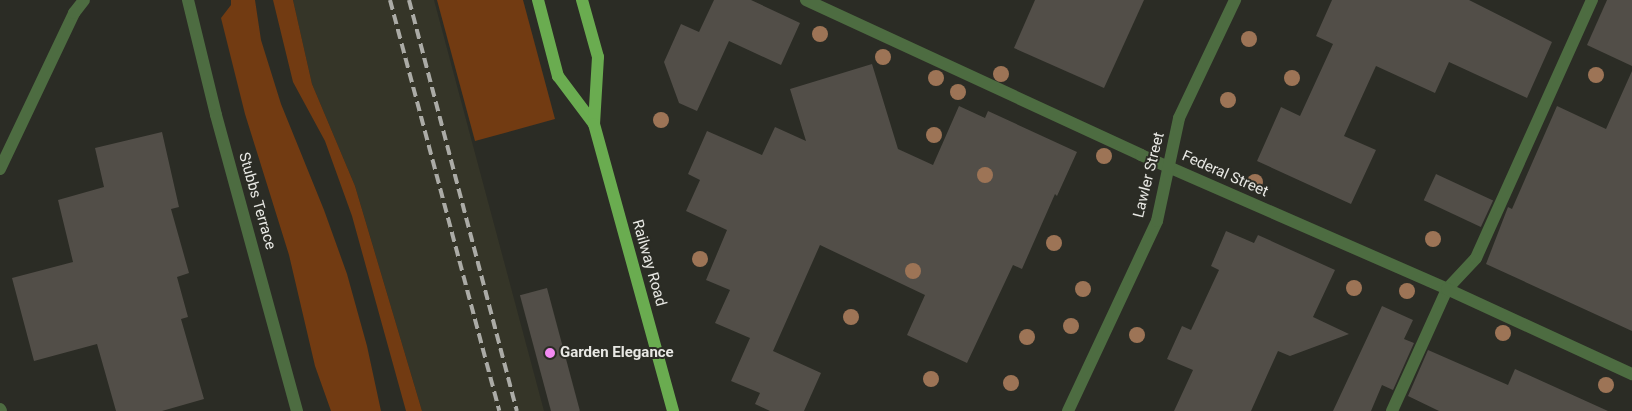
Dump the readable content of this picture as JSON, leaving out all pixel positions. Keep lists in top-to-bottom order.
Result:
{
  "streets": {
    "main road": ["Railway Road"],
    "street": ["Federal Street", "Lawler Street", "Stubbs Terrace"]
  },
  "crossings": [
    ["Federal Street", "Lawler Street"]
  ],
  "places": ["Garden Elegance"]
}
